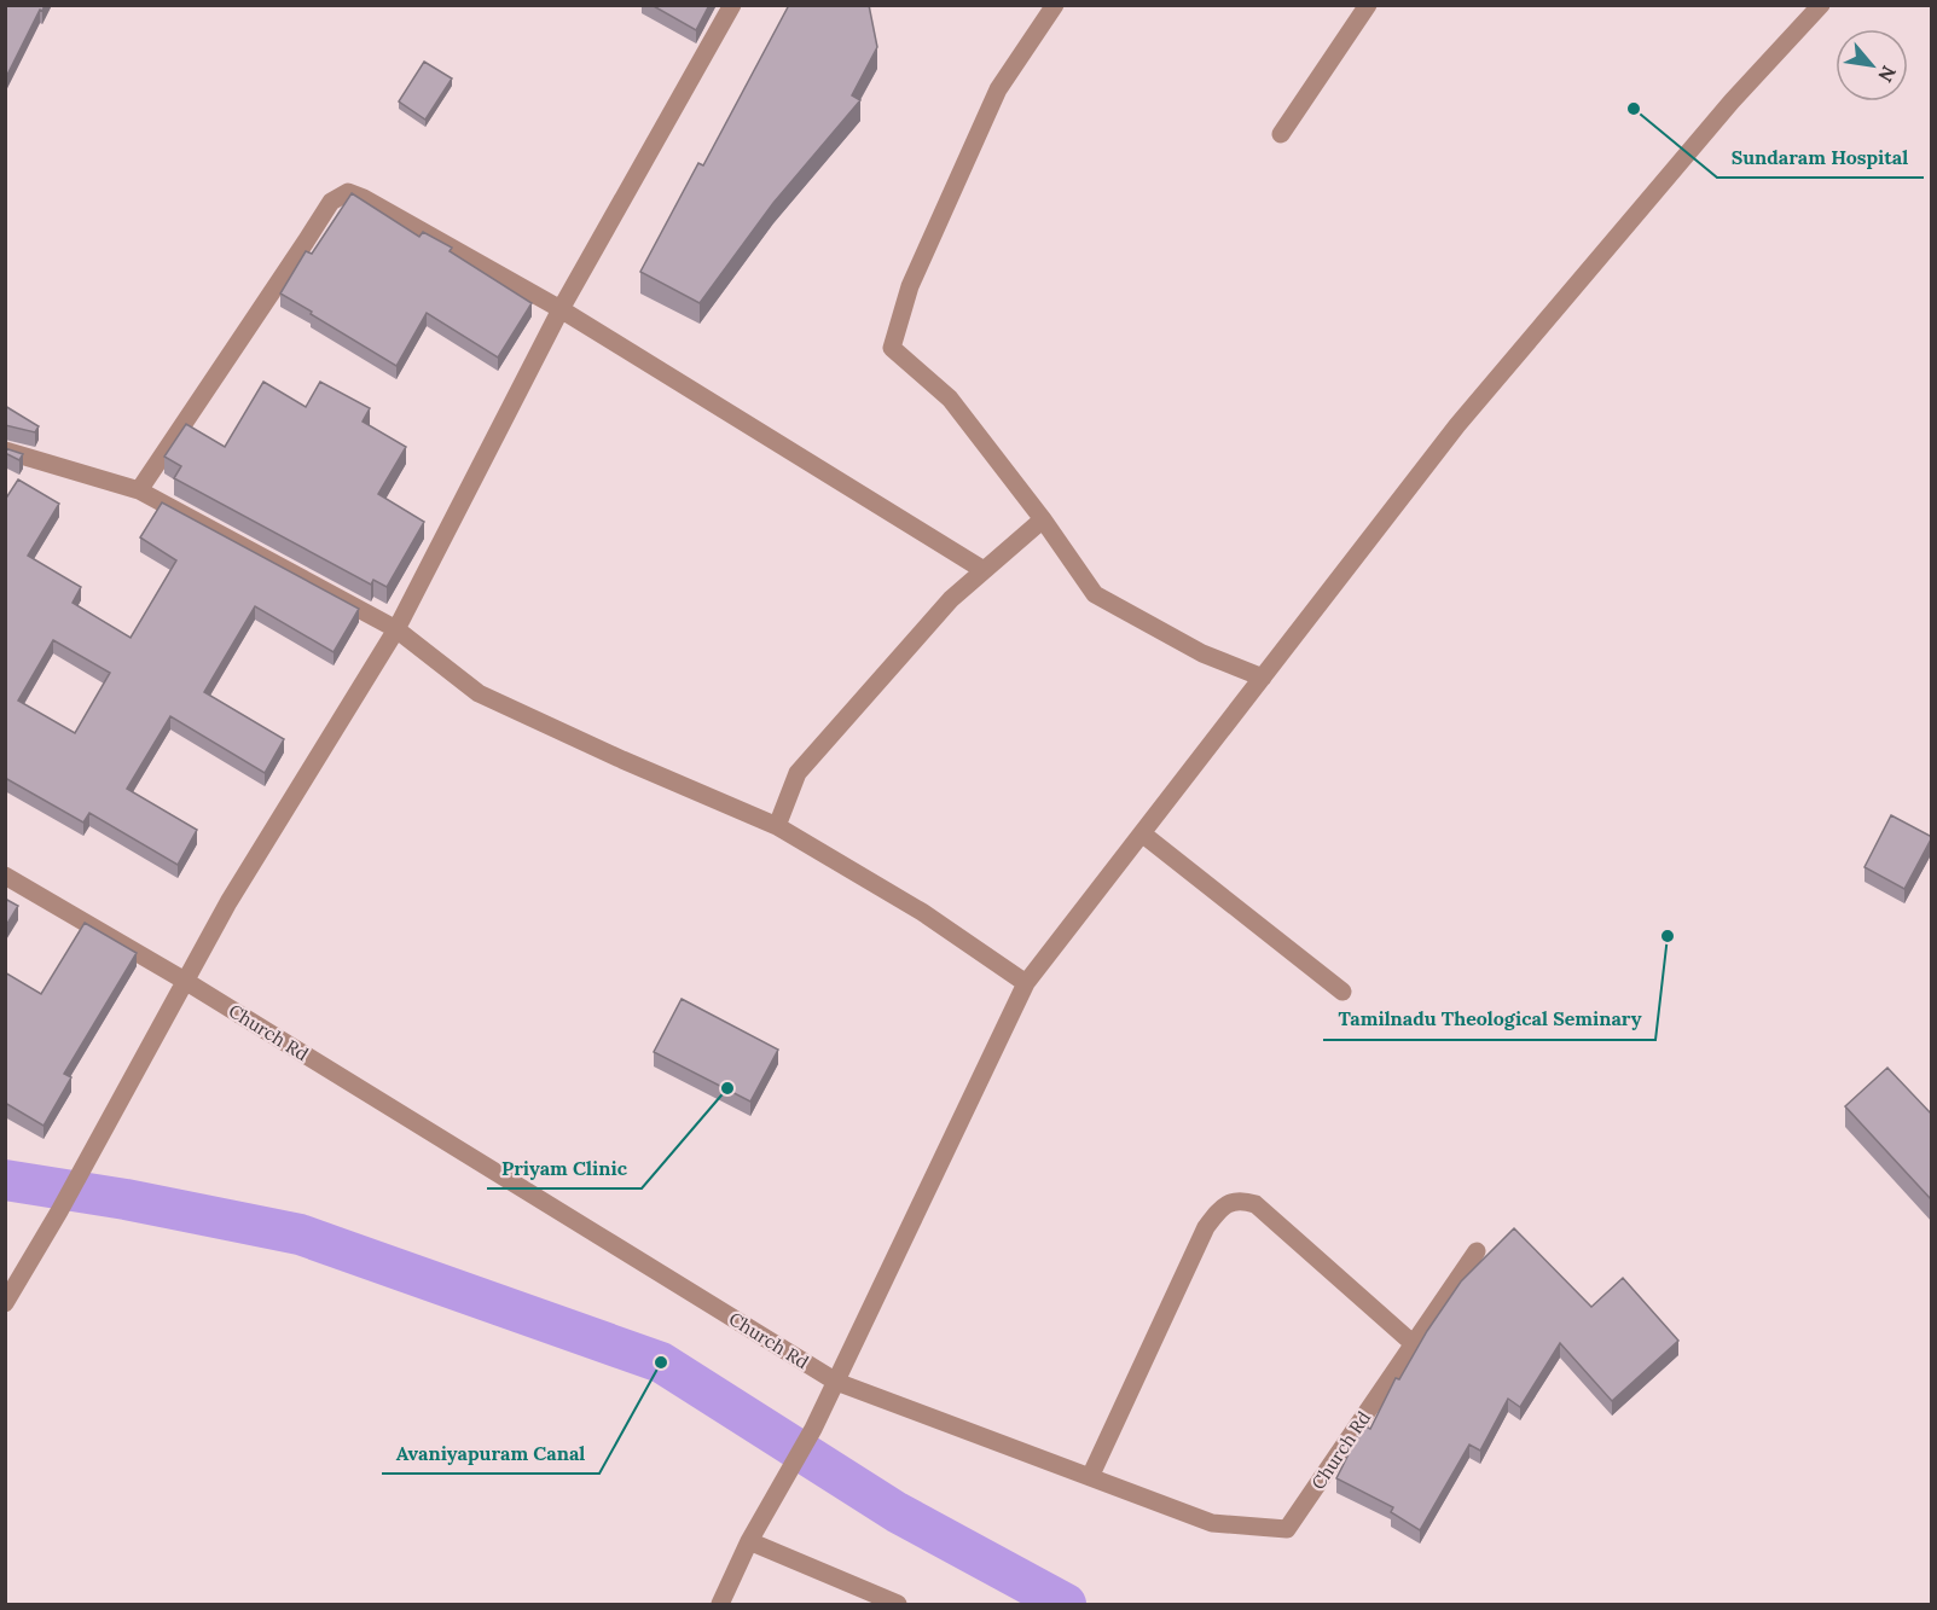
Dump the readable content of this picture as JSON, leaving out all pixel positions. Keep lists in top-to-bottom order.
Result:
{
  "streets": {
    "street": ["Church Rd"]
  },
  "places": [
    "Sundaram Hospital",
    "Tamilnadu Theological Seminary",
    "Priyam Clinic",
    "Avaniyapuram Canal"
  ],
  "north": "bottom right"
}
